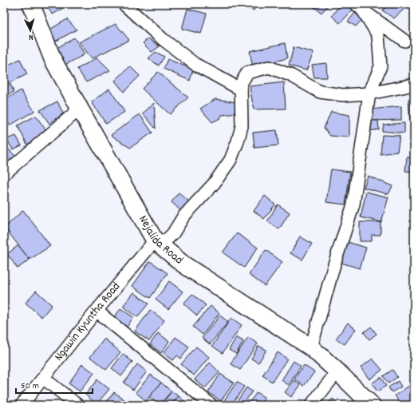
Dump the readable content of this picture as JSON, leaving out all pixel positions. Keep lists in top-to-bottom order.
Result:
{
  "streets": {
    "main road": ["Nejalida Road"],
    "street": ["Ngawin Kyuntha Road"]
  },
  "crossings": [
    ["Nejalida Road", "Ngawin Kyuntha Road"]
  ],
  "scale_bar": "50 m",
  "north": "bottom"
}
